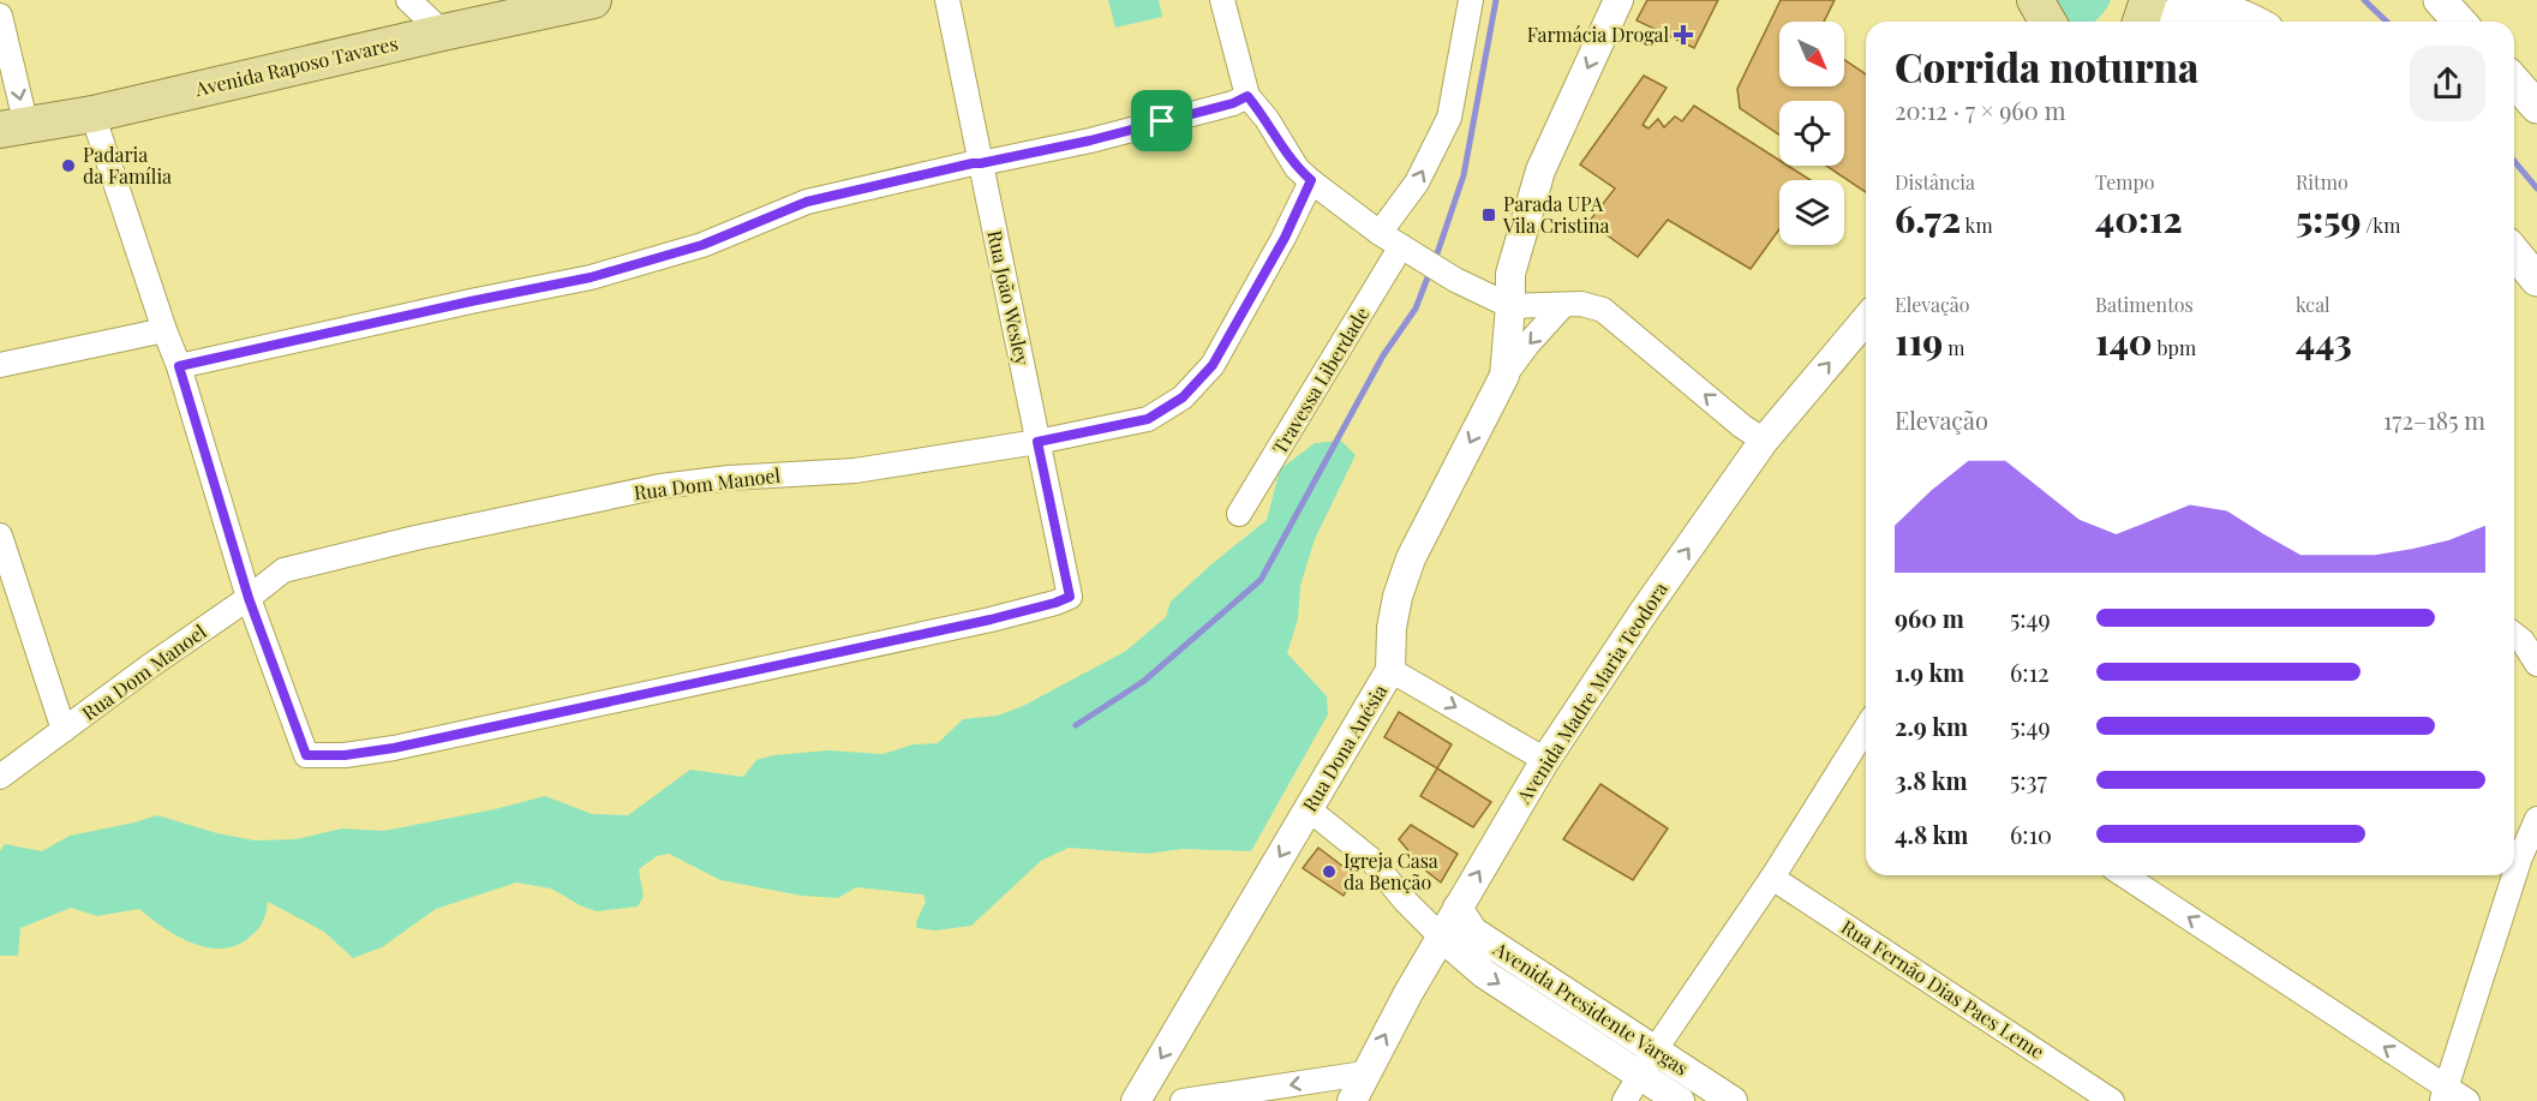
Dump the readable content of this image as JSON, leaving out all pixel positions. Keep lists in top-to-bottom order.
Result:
{
  "streets": {
    "main road": ["Avenida Raposo Tavares"],
    "street": [
      "Rua João Wesley",
      "Travessa Liberdade",
      "Rua Dom Manoel",
      "Avenida Madre Maria Teodora",
      "Rua Dona Anésia",
      "Rua Fernão Dias Paes Leme",
      "Avenida Presidente Vargas"
    ]
  },
  "crossings": [
    ["Rua João Wesley", "Rua Dom Manoel"],
    ["Avenida Madre Maria Teodora", "Avenida Presidente Vargas"]
  ],
  "places": {
    "health": ["Farmácia Drogal"],
    "other": ["Padaria da Família", "Igreja Casa da Benção"],
    "transit": ["Parada UPA Vila Cristina"]
  },
  "north": "bottom right",
  "page": {
    "heading": ["Corrida noturna", "20:12 · 7 × 960 m"],
    "stats": [
      ["Distância", "6.72 km"],
      ["Tempo", "40:12"],
      ["Ritmo", "5:59 /km"],
      ["Elevação", "119 m"],
      ["Batimentos", "140 bpm"],
      ["kcal", "443"]
    ],
    "chart": ["Elevação", "172–185 m"],
    "list": [
      {
        "name": "960 m",
        "note": "5:49"
      },
      {
        "name": "1.9 km",
        "note": "6:12"
      },
      {
        "name": "2.9 km",
        "note": "5:49"
      },
      {
        "name": "3.8 km",
        "note": "5:37"
      },
      {
        "name": "4.8 km",
        "note": "6:10"
      }
    ]
  }
}
